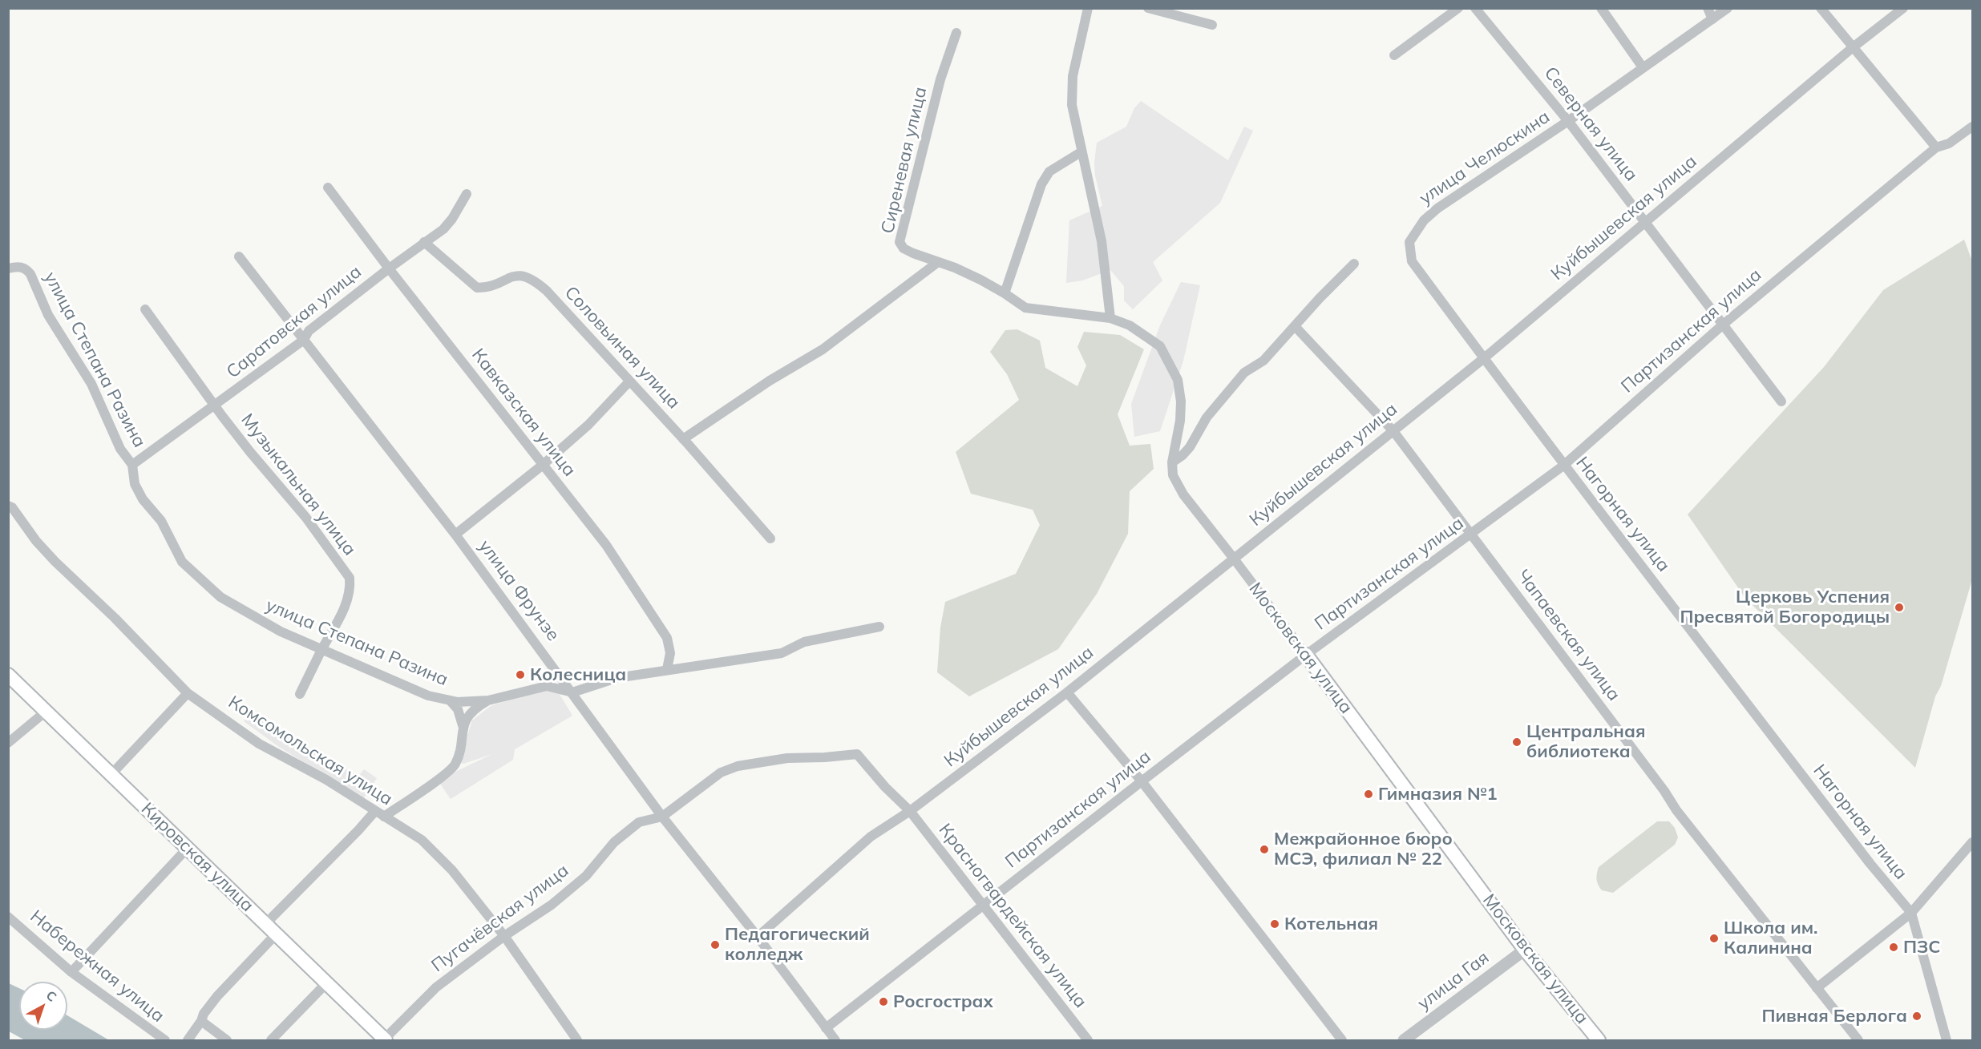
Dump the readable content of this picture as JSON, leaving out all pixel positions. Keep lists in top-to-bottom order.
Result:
{
  "streets": {
    "main road": ["Московская улица", "Кировская улица"],
    "street": [
      "Северная улица",
      "улица Челюскина",
      "Сиреневая улица",
      "Куйбышевская улица",
      "Саратовская улица",
      "Партизанская улица",
      "Соловьиная улица",
      "улица Степана Разина",
      "Кавказская улица",
      "Музыкальная улица",
      "Нагорная улица",
      "улица Фрунзе",
      "Чапаевская улица",
      "Комсомольская улица",
      "Красногвардейская улица",
      "Пугачёвская улица",
      "Набережная улица",
      "улица Гая"
    ]
  },
  "crossings": [
    ["Северная улица", "улица Челюскина"],
    ["Северная улица", "Куйбышевская улица"],
    ["Северная улица", "Партизанская улица"],
    ["улица Челюскина", "Нагорная улица"],
    ["Сиреневая улица", "Московская улица"],
    ["Куйбышевская улица", "Нагорная улица"],
    ["Куйбышевская улица", "улица Фрунзе"],
    ["Куйбышевская улица", "Чапаевская улица"],
    ["Куйбышевская улица", "Московская улица"],
    ["Куйбышевская улица", "Красногвардейская улица"],
    ["Куйбышевская улица", "Пугачёвская улица"],
    ["Саратовская улица", "Соловьиная улица"],
    ["Саратовская улица", "улица Степана Разина"],
    ["Саратовская улица", "Кавказская улица"],
    ["Саратовская улица", "Музыкальная улица"],
    ["Саратовская улица", "улица Фрунзе"],
    ["Партизанская улица", "Нагорная улица"],
    ["Партизанская улица", "улица Фрунзе"],
    ["Партизанская улица", "Чапаевская улица"],
    ["Партизанская улица", "Московская улица"],
    ["Партизанская улица", "Красногвардейская улица"],
    ["улица Степана Разина", "Музыкальная улица"],
    ["улица Степана Разина", "улица Фрунзе"],
    ["улица Фрунзе", "Пугачёвская улица"],
    ["Московская улица", "улица Гая"],
    ["Комсомольская улица", "Пугачёвская улица"],
    ["Кировская улица", "Пугачёвская улица"],
    ["Красногвардейская улица", "Пугачёвская улица"]
  ],
  "places": [
    "Церковь Успения Пресвятой Богородицы",
    "Колесница",
    "Центральная библиотека",
    "Гимназия №1",
    "Межрайонное бюро МСЭ, филиал № 22",
    "Котельная",
    "Школа им. Калинина",
    "Педагогический колледж",
    "ПЗС",
    "Росгострах",
    "Пивная Берлога"
  ],
  "north": "top right"
}
